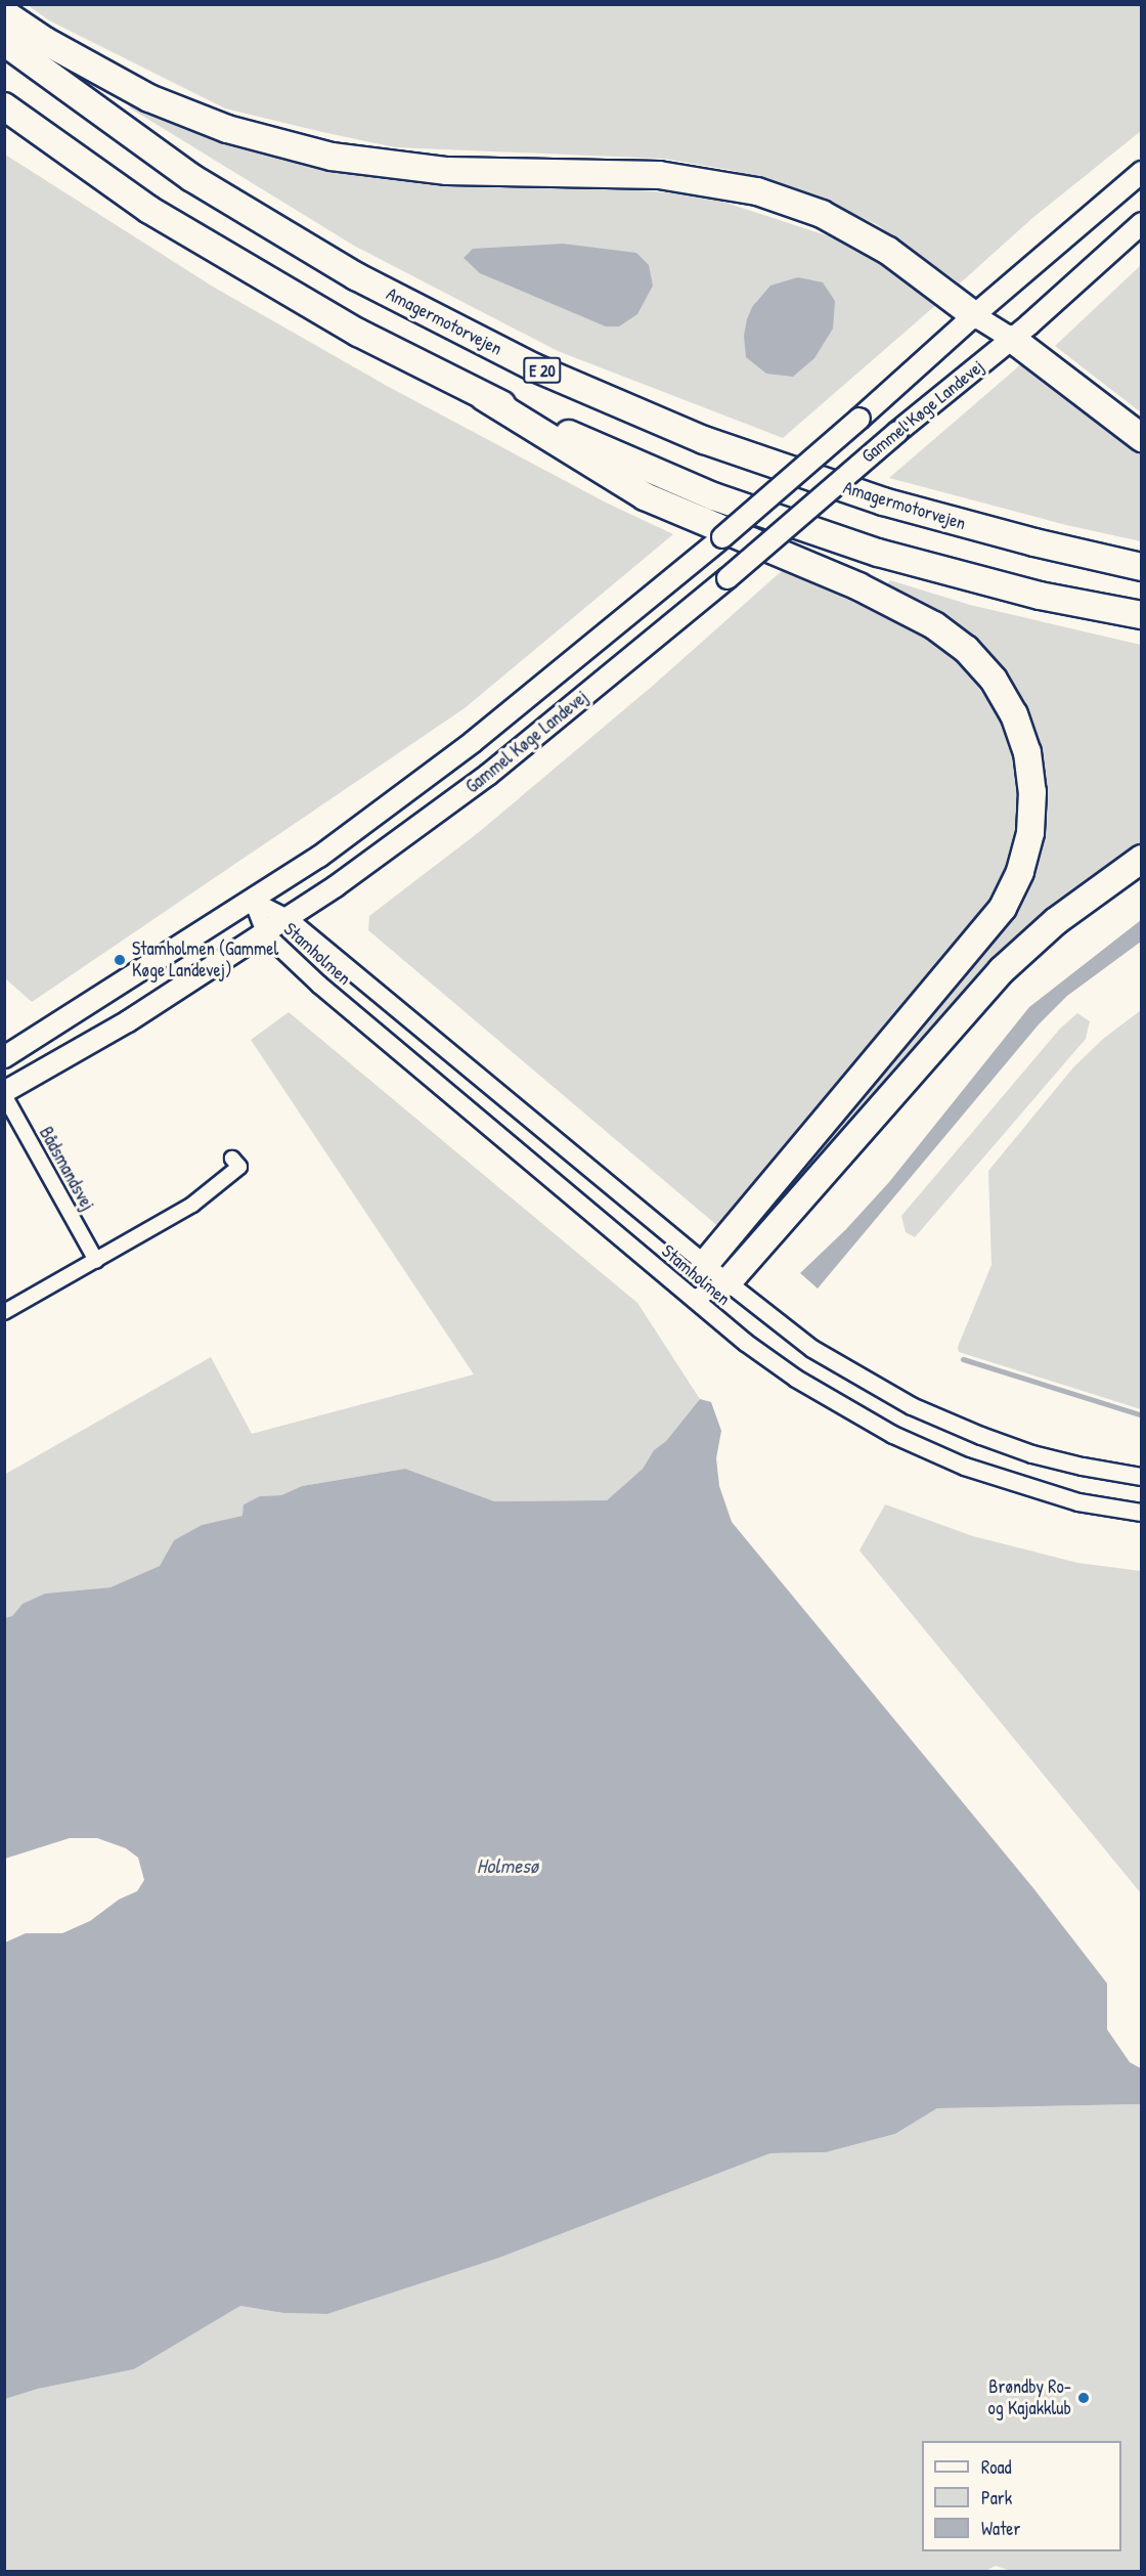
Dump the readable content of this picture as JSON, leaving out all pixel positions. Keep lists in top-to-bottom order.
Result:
{
  "streets": {
    "highway": ["Amagermotorvejen", "E 20"],
    "main road": ["Gammel Køge Landevej"],
    "street": ["Stamholmen", "Bådsmandsvej"]
  },
  "crossings": [
    ["Gammel Køge Landevej", "Stamholmen"],
    ["Gammel Køge Landevej", "Bådsmandsvej"]
  ],
  "water": ["Holmesø"],
  "places": ["Stamholmen (Gammel Køge Landevej)", "Brøndby Ro- og Kajakklub"],
  "legend": ["Road", "Park", "Water"]
}
